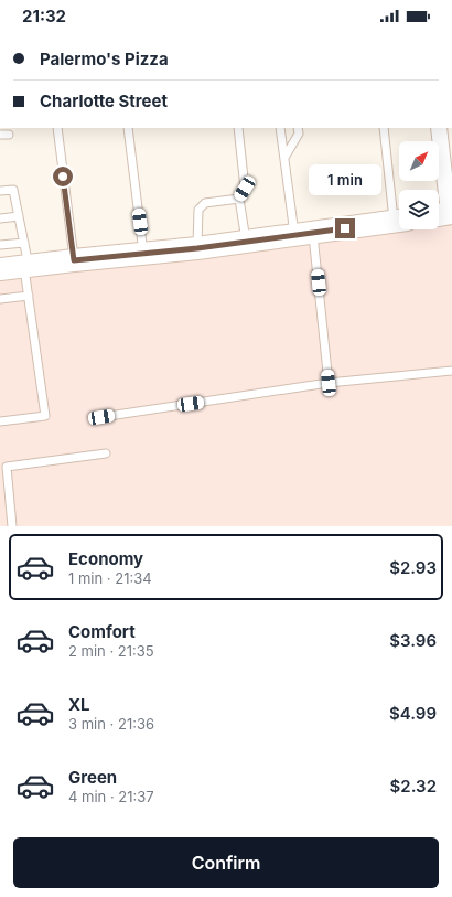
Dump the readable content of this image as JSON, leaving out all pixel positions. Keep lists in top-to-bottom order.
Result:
{
  "north": "top right",
  "page": {
    "status": "21:32",
    "banner": ["Palermo's Pizza", "Charlotte Street"],
    "bubble": "1 min",
    "list": [
      {
        "name": "Economy",
        "note": "1 min · 21:34",
        "value": "$2.93"
      },
      {
        "name": "Comfort",
        "note": "2 min · 21:35",
        "value": "$3.96"
      },
      {
        "name": "XL",
        "note": "3 min · 21:36",
        "value": "$4.99"
      },
      {
        "name": "Green",
        "note": "4 min · 21:37",
        "value": "$2.32"
      }
    ],
    "buttons": "Confirm"
  }
}
